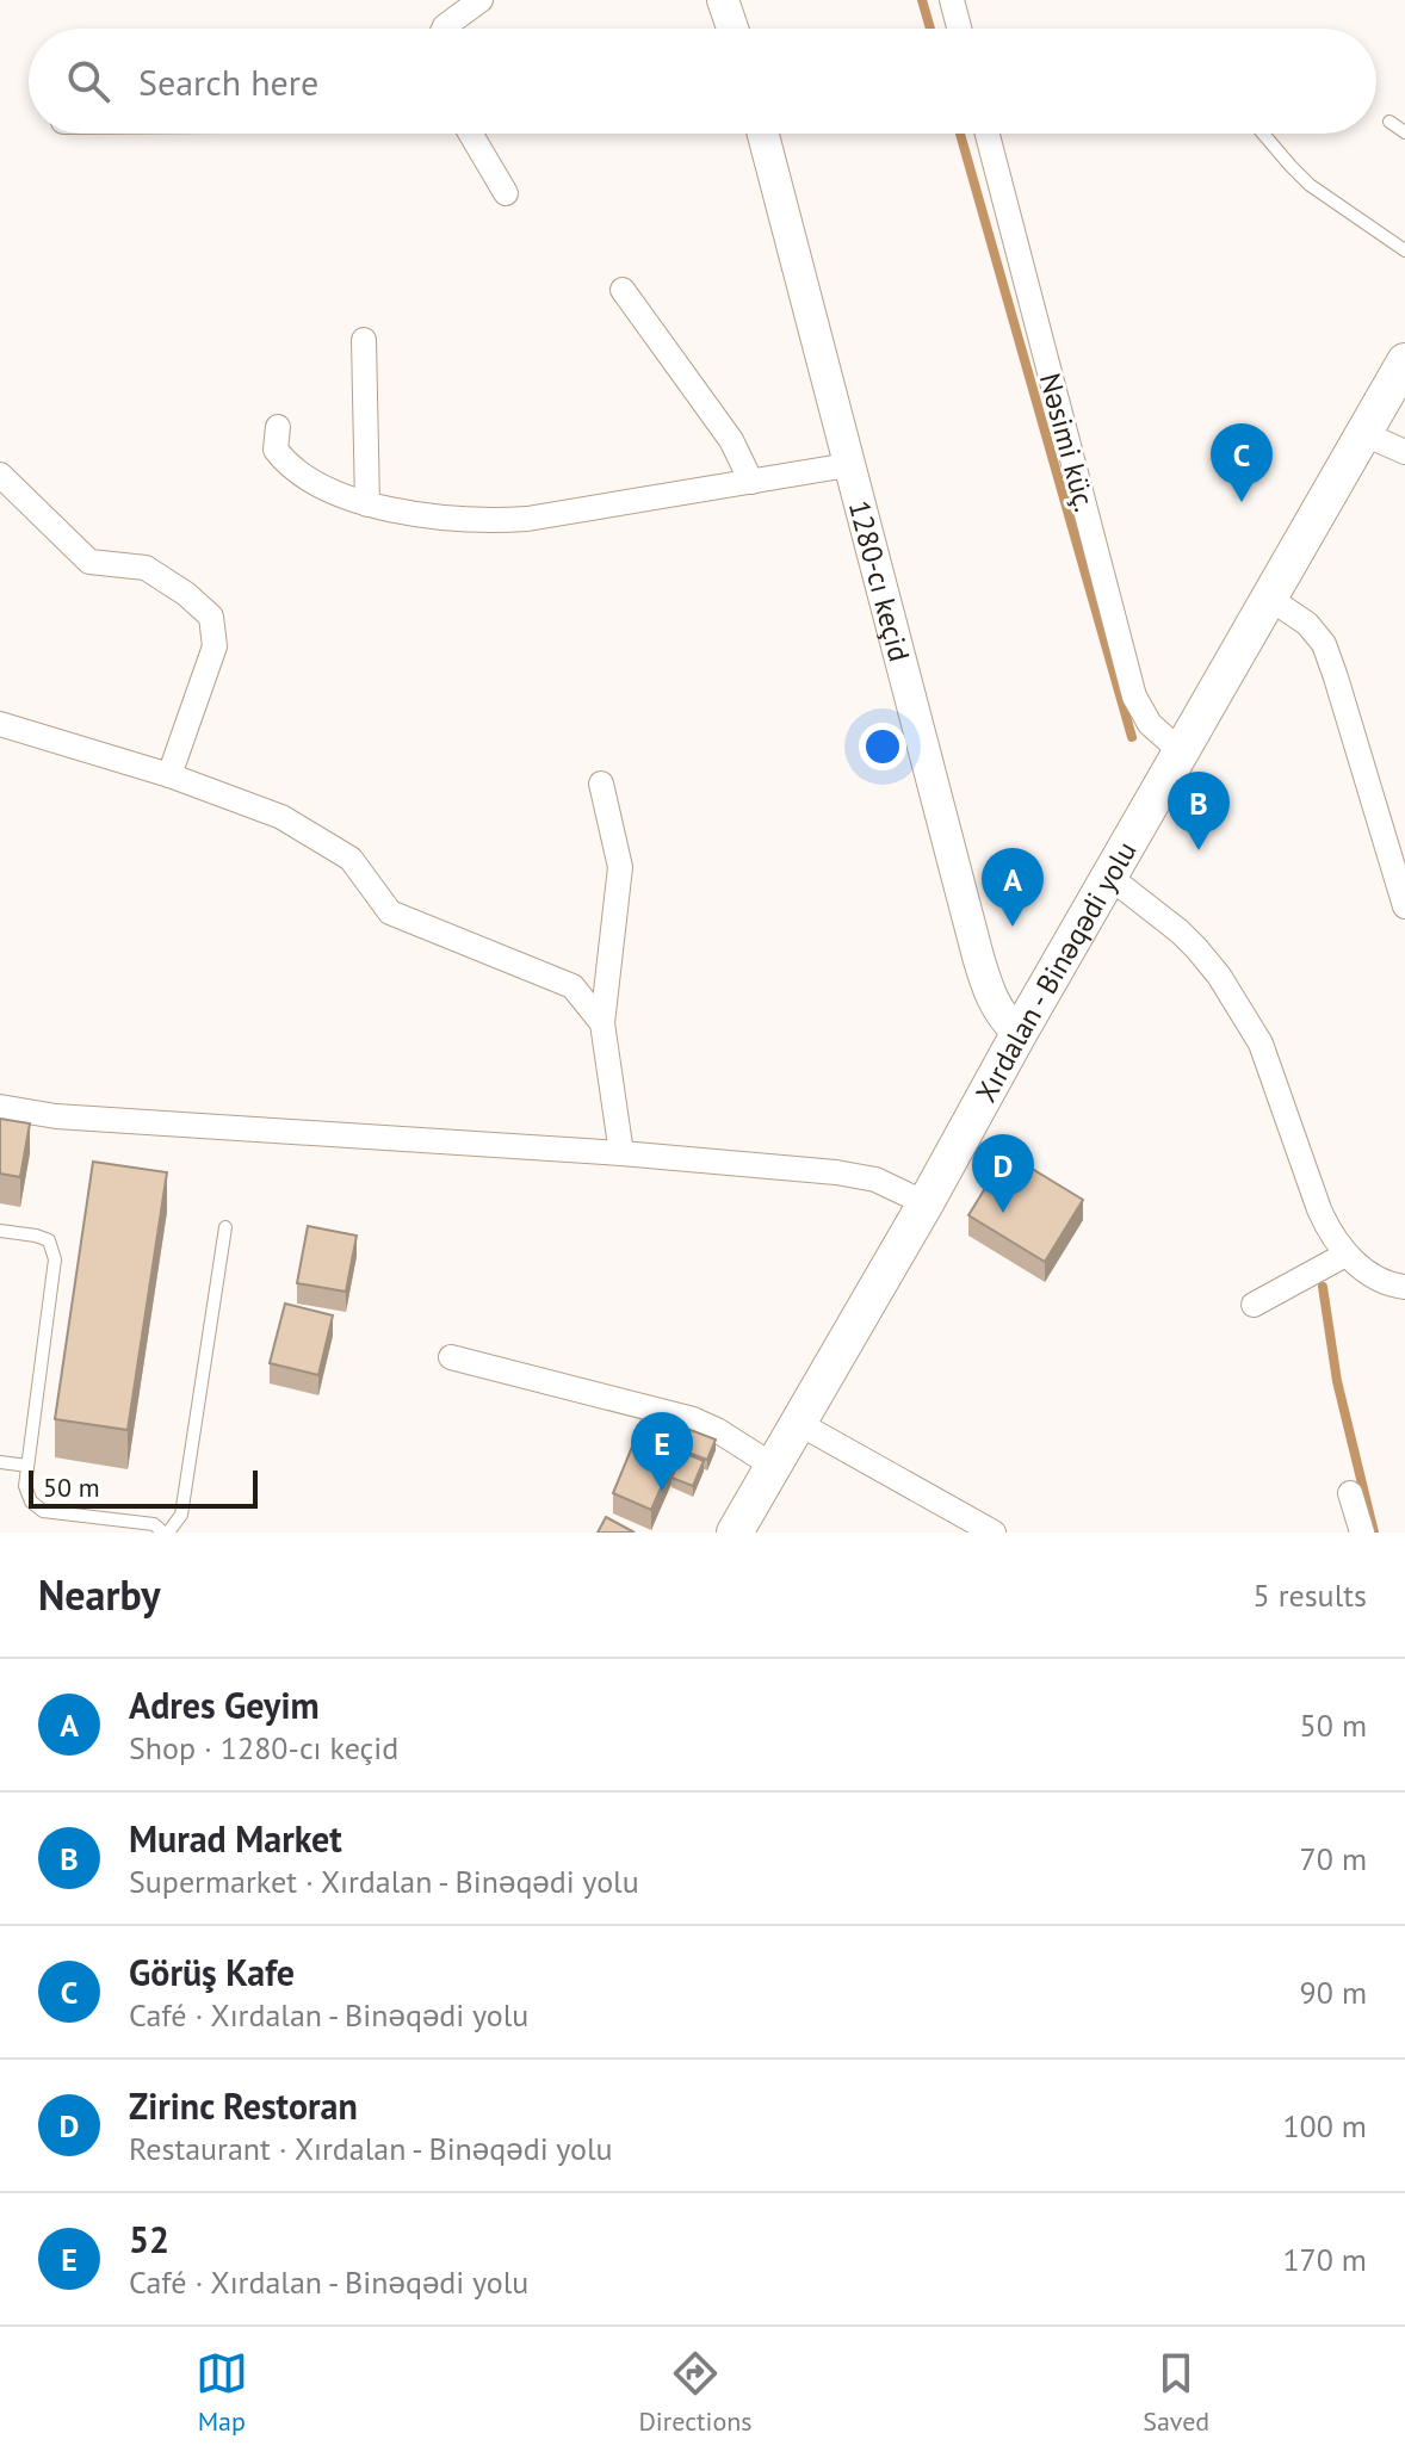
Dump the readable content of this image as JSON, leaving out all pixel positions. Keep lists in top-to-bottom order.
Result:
{
  "streets": {
    "main road": ["Xırdalan - Binəqədi yolu"],
    "street": ["Nəsimi küç.", "1280-cı keçid"]
  },
  "crossings": [
    ["Nəsimi küç.", "Xırdalan - Binəqədi yolu"],
    ["1280-cı keçid", "Xırdalan - Binəqədi yolu"]
  ],
  "scale_bar": "50 m",
  "page": {
    "search": "Search here",
    "pins": [
      "C",
      "B",
      "A",
      "D",
      "E"
    ],
    "scale": "50 m",
    "heading": ["Nearby", "5 results"],
    "list": [
      {
        "mark": "A",
        "name": "Adres Geyim",
        "note": "Shop · 1280-cı keçid",
        "value": "50 m"
      },
      {
        "mark": "B",
        "name": "Murad Market",
        "note": "Supermarket · Xırdalan - Binəqədi yolu",
        "value": "70 m"
      },
      {
        "mark": "C",
        "name": "Görüş Kafe",
        "note": "Café · Xırdalan - Binəqədi yolu",
        "value": "90 m"
      },
      {
        "mark": "D",
        "name": "Zirinc Restoran",
        "note": "Restaurant · Xırdalan - Binəqədi yolu",
        "value": "100 m"
      },
      {
        "mark": "E",
        "name": "52",
        "note": "Café · Xırdalan - Binəqədi yolu",
        "value": "170 m"
      }
    ],
    "nav": ["Map", "Directions", "Saved"]
  }
}
